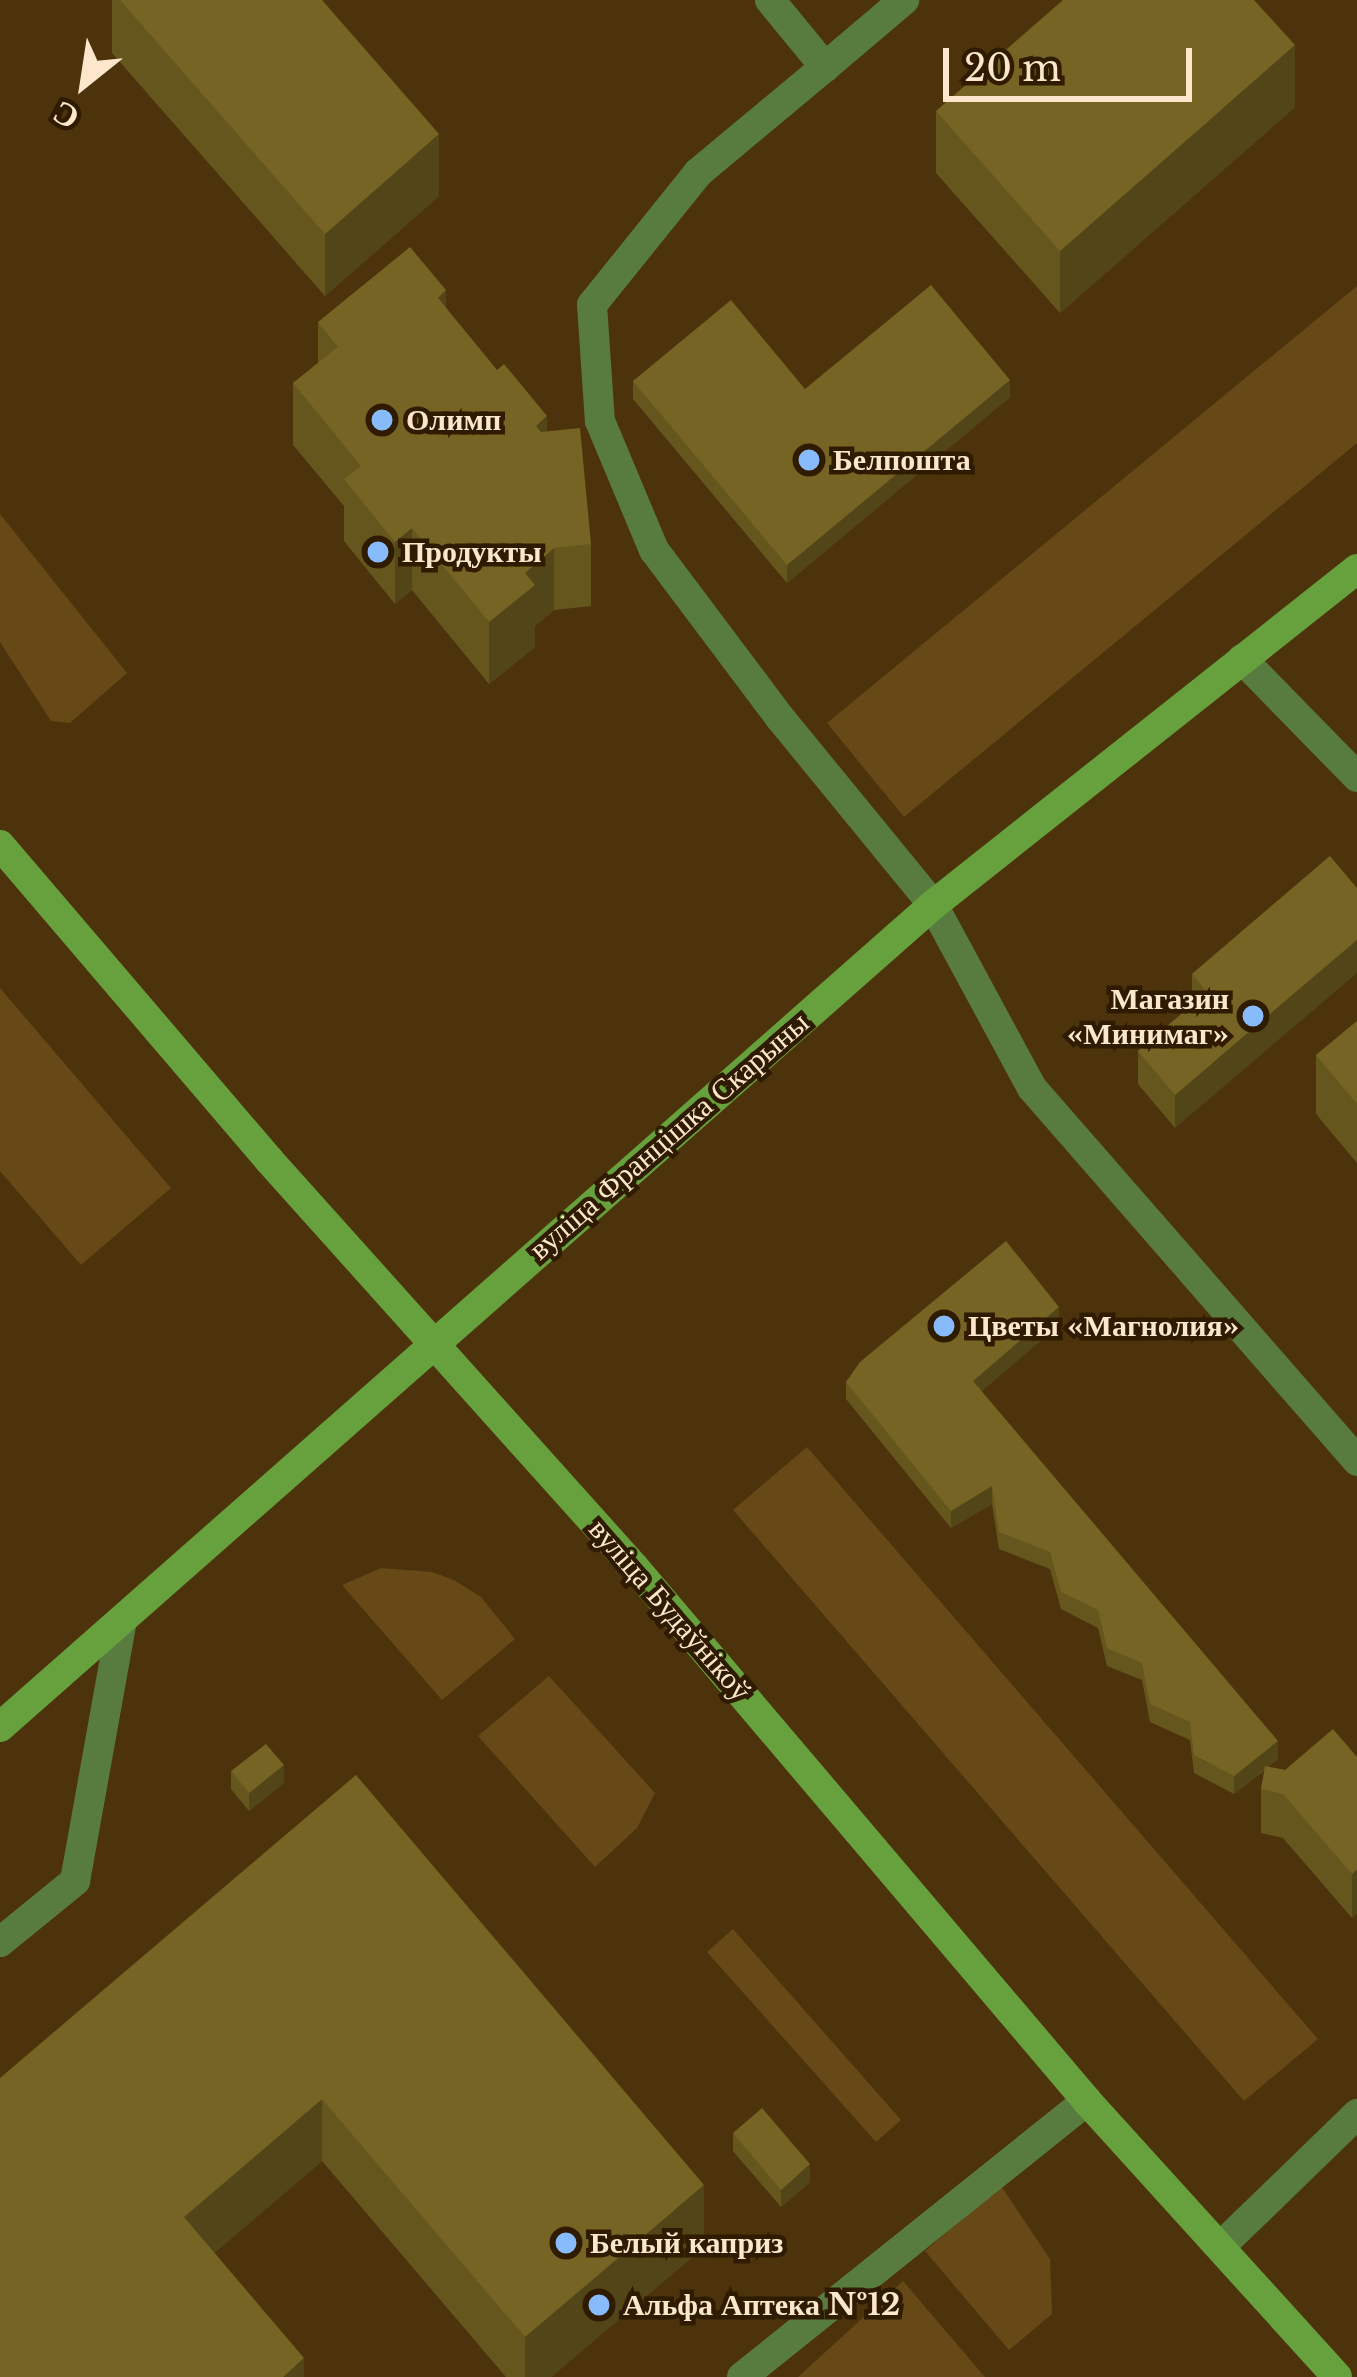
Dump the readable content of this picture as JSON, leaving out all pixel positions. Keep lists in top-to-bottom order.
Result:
{
  "streets": {
    "main road": ["вуліца Францішка Скарыны", "вуліца Будаўнікоў"]
  },
  "crossings": [
    ["вуліца Францішка Скарыны", "вуліца Будаўнікоў"]
  ],
  "places": [
    "Олимп",
    "Белпошта",
    "Продукты",
    "Магазин «Минимаг»",
    "Цветы «Магнолия»",
    "Белый каприз",
    "Альфа Аптека №12"
  ],
  "scale_bar": "20 m",
  "north": "bottom left"
}
